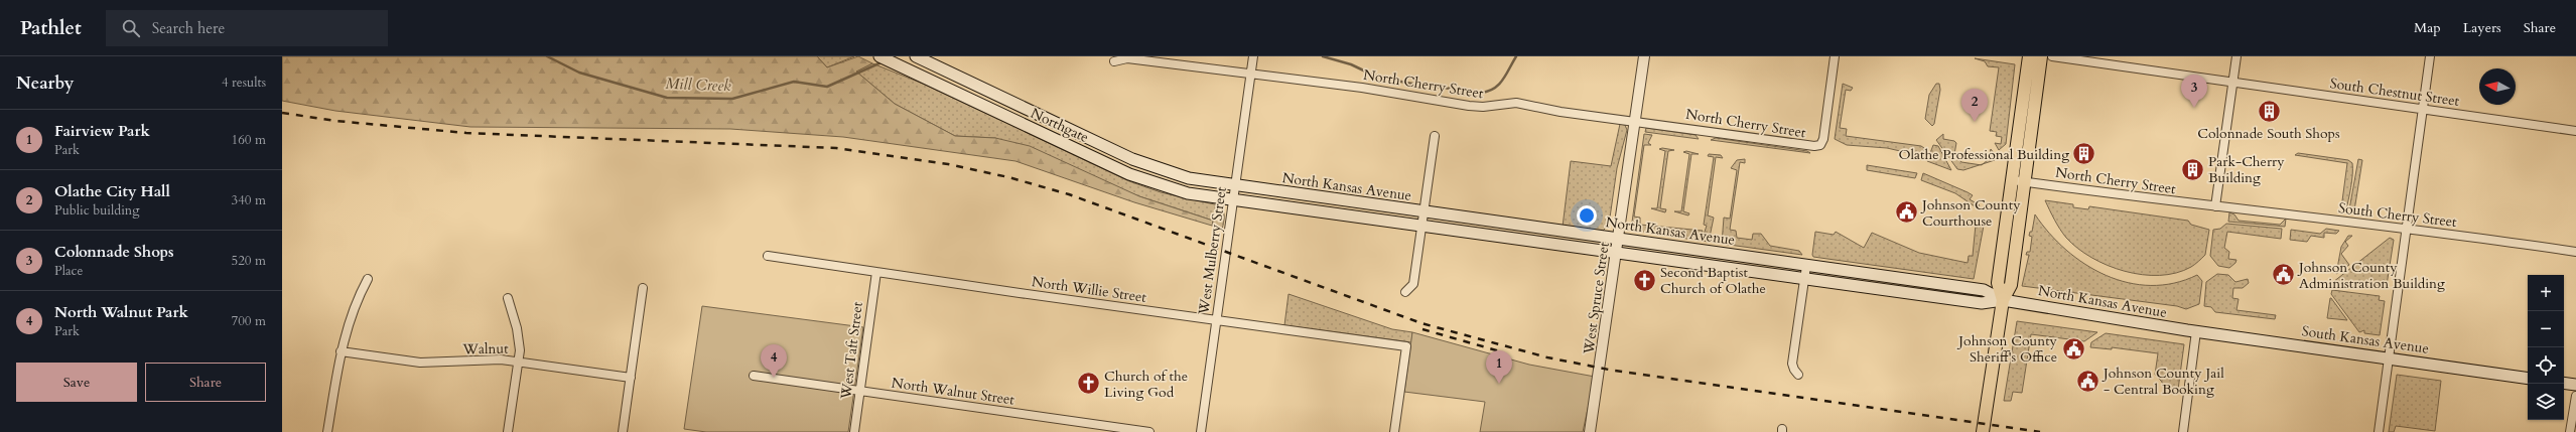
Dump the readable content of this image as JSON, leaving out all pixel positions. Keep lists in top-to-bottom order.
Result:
{
  "streets": {
    "main road": ["Northgate", "North Kansas Avenue", "South Kansas Avenue"],
    "street": [
      "North Cherry Street",
      "South Chestnut Street",
      "South Cherry Street",
      "West Mulberry Street",
      "North Willie Street",
      "West Spruce Street",
      "Walnut",
      "West Taft Street",
      "North Walnut Street"
    ]
  },
  "crossings": [
    ["North Cherry Street", "South Cherry Street"],
    ["North Cherry Street", "West Mulberry Street"],
    ["North Cherry Street", "West Spruce Street"],
    ["Northgate", "North Kansas Avenue"],
    ["Northgate", "West Mulberry Street"],
    ["North Kansas Avenue", "West Mulberry Street"],
    ["North Kansas Avenue", "West Spruce Street"],
    ["North Kansas Avenue", "South Kansas Avenue"],
    ["West Mulberry Street", "North Willie Street"],
    ["North Willie Street", "West Taft Street"],
    ["West Taft Street", "North Walnut Street"]
  ],
  "water": ["Mill Creek"],
  "places": {
    "building": ["Colonnade South Shops", "Olathe Professional Building", "Park-Cherry Building"],
    "public building": [
      "Johnson County Courthouse",
      "Johnson County Administration Building",
      "Johnson County Sheriff's Office",
      "Johnson County Jail - Central Booking"
    ],
    "church": ["Second Baptist Church of Olathe", "Church of the Living God"]
  },
  "north": "left",
  "page": {
    "header": "Pathlet",
    "search": "Search here",
    "nav": ["Map", "Layers", "Share"],
    "heading": ["Nearby", "4 results"],
    "pins": [
      "3",
      "2",
      "4",
      "1"
    ],
    "list": [
      {
        "mark": "1",
        "name": "Fairview Park",
        "note": "Park",
        "value": "160 m"
      },
      {
        "mark": "2",
        "name": "Olathe City Hall",
        "note": "Public building",
        "value": "340 m"
      },
      {
        "mark": "3",
        "name": "Colonnade Shops",
        "note": "Place",
        "value": "520 m"
      },
      {
        "mark": "4",
        "name": "North Walnut Park",
        "note": "Park",
        "value": "700 m"
      }
    ],
    "map_buttons": ["+", "−"],
    "buttons": ["Save", "Share"]
  }
}
